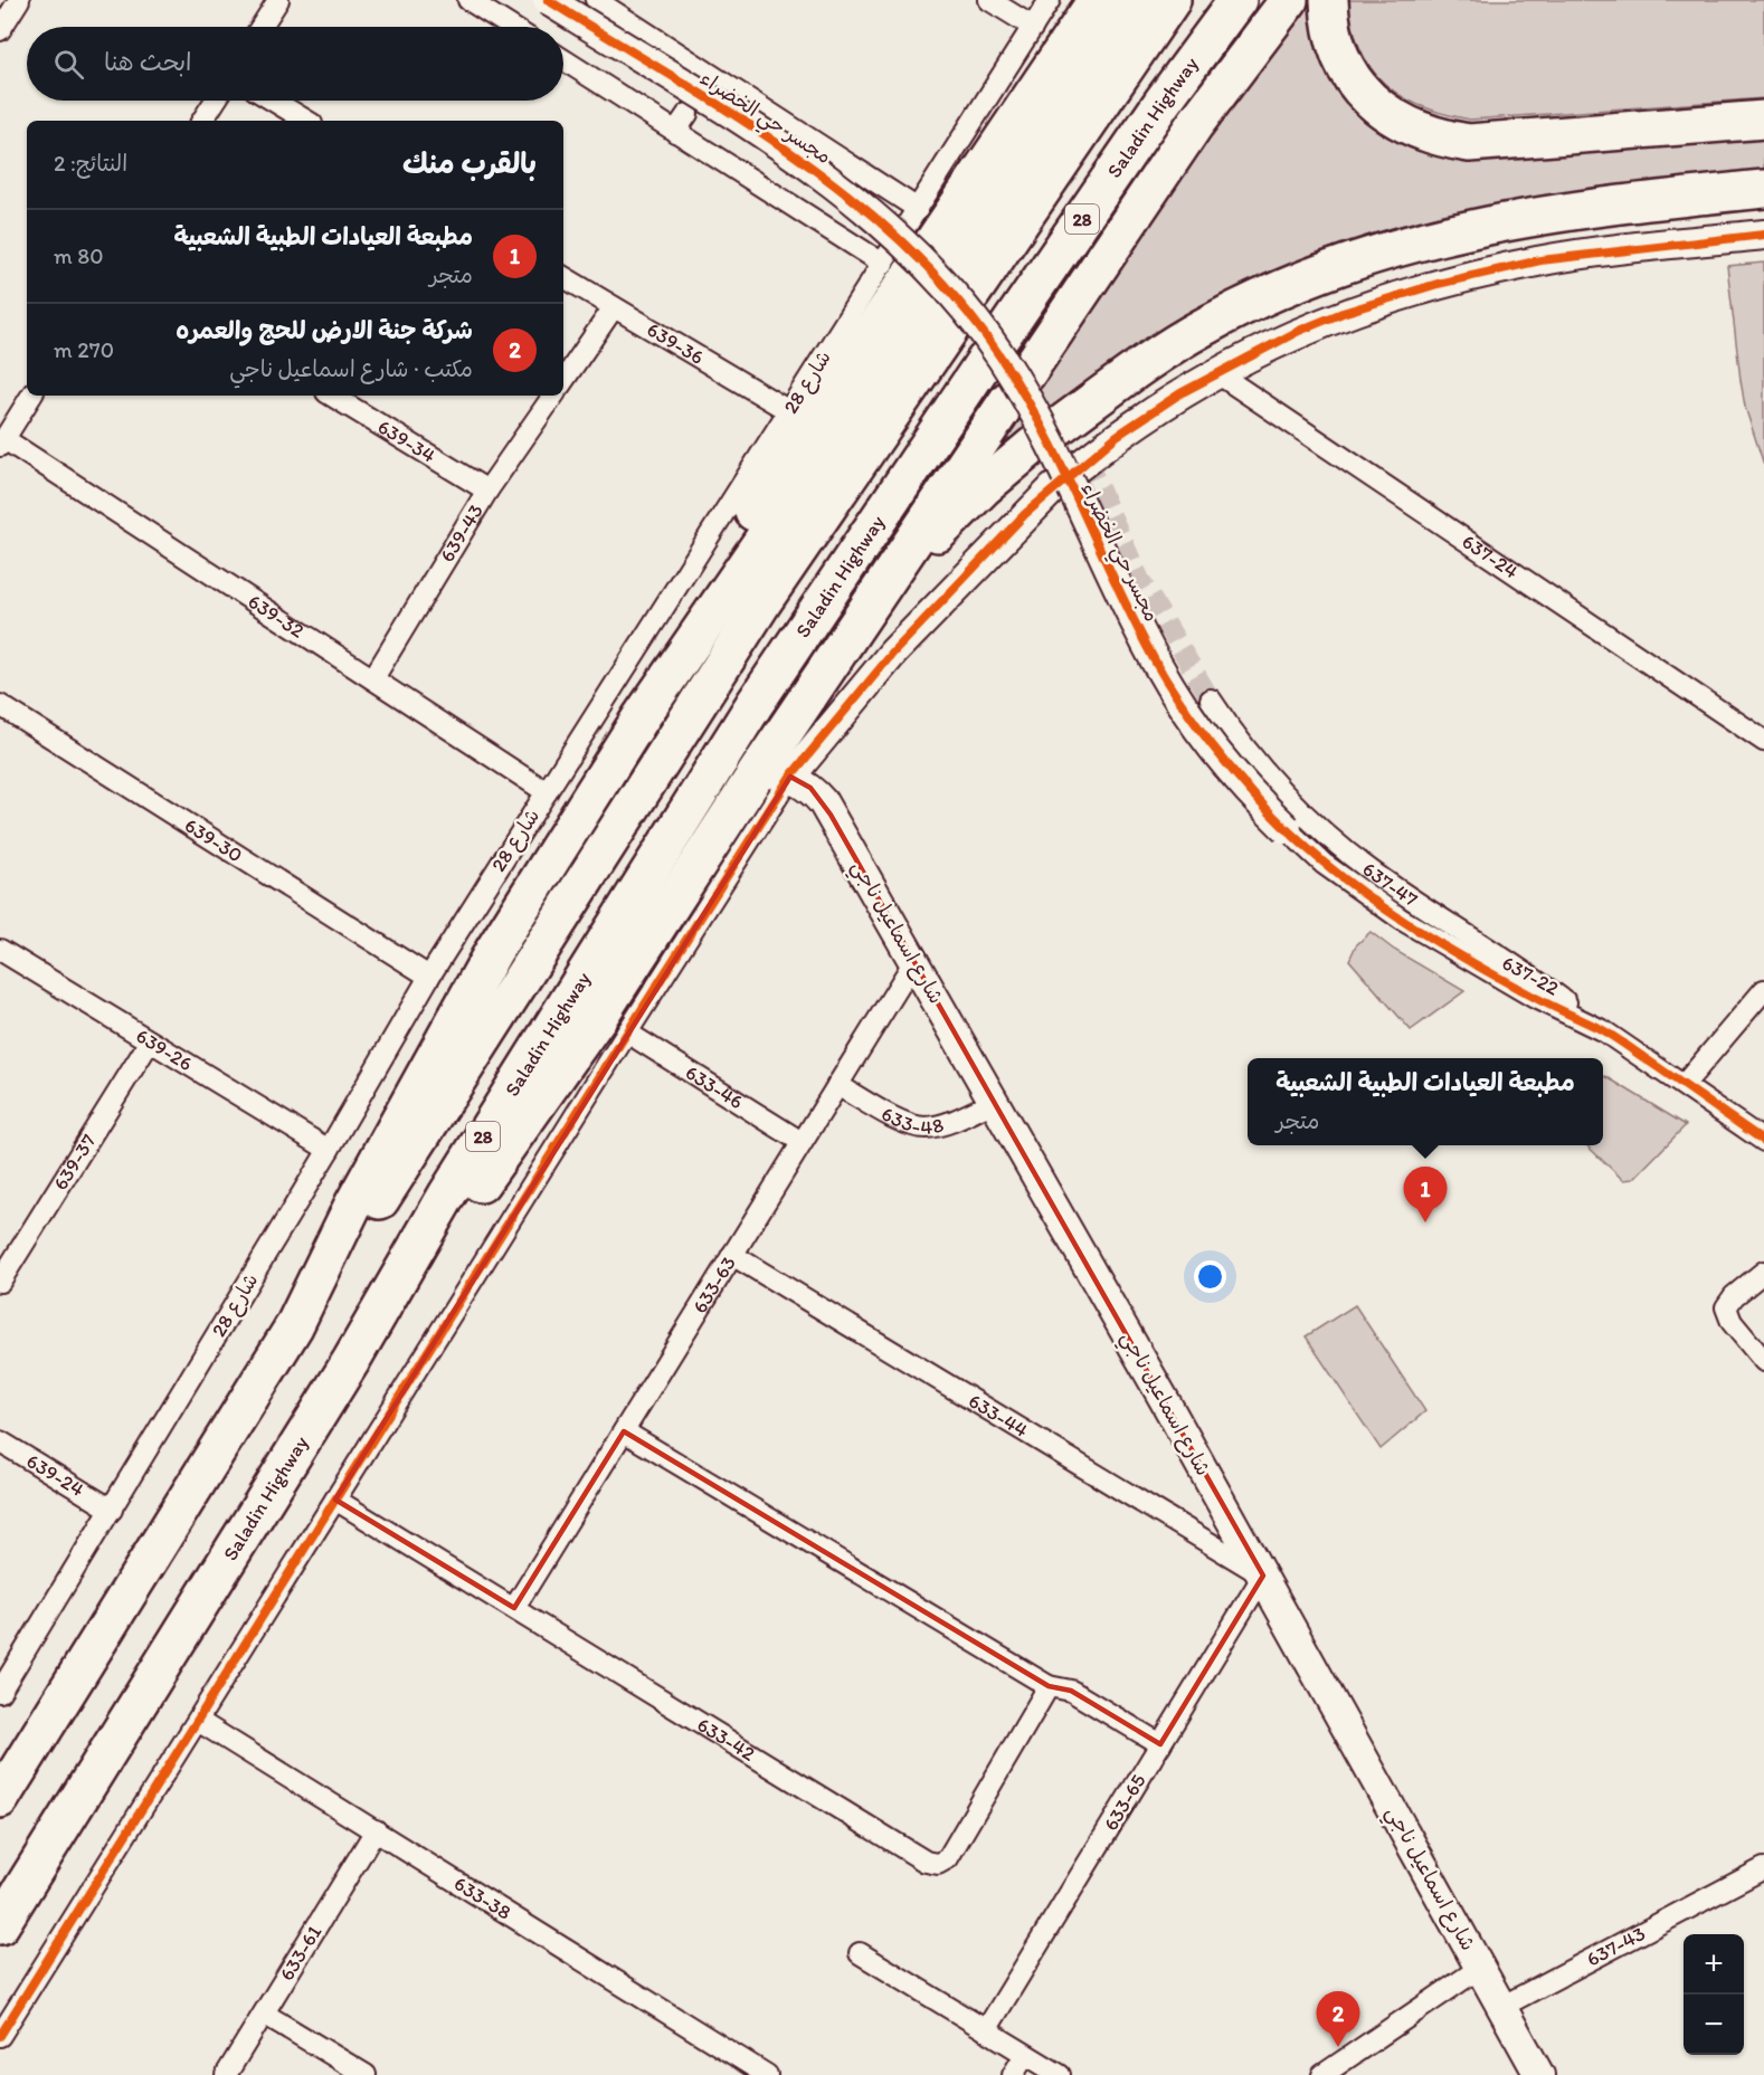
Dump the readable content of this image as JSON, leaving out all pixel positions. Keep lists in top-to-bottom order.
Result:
{
  "streets": {
    "highway": ["Saladin Highway", "28"],
    "street": [
      "مجسر حي الخضراء",
      "639-36",
      "شارع 28",
      "639-34",
      "639-43",
      "637-24",
      "639-32",
      "639-30",
      "637-47",
      "شارع اسماعيل ناجي",
      "637-22",
      "639-26",
      "633-46",
      "633-48",
      "639-37",
      "633-63",
      "633-44",
      "639-24",
      "633-42",
      "633-65",
      "633-38",
      "637-43",
      "633-61"
    ]
  },
  "crossings": [
    ["مجسر حي الخضراء", "637-22"],
    ["28", "شارع 28"],
    ["639-36", "شارع 28"],
    ["شارع 28", "639-32"],
    ["شارع 28", "639-30"],
    ["شارع 28", "639-26"],
    ["شارع 28", "639-24"],
    ["639-34", "639-43"],
    ["639-43", "639-32"],
    ["637-47", "637-22"],
    ["شارع اسماعيل ناجي", "633-48"],
    ["شارع اسماعيل ناجي", "633-63"],
    ["شارع اسماعيل ناجي", "633-44"],
    ["شارع اسماعيل ناجي", "633-65"],
    ["شارع اسماعيل ناجي", "637-43"],
    ["639-26", "639-37"],
    ["633-46", "633-63"],
    ["633-48", "633-63"],
    ["633-63", "633-44"],
    ["633-63", "633-42"],
    ["633-44", "633-65"],
    ["633-38", "633-61"]
  ],
  "page": {
    "search": "ابحث هنا",
    "heading": ["بالقرب منك", "النتائج: 2"],
    "list": [
      {
        "mark": "1",
        "name": "مطبعة العيادات الطبية الشعبية",
        "note": "متجر",
        "value": "80 m"
      },
      {
        "mark": "2",
        "name": "شركة جنة الارض للحج والعمره",
        "note": "مكتب · شارع اسماعيل ناجي",
        "value": "270 m"
      }
    ],
    "popup": ["مطبعة العيادات الطبية الشعبية", "متجر"],
    "pins": ["1", "2"],
    "map_buttons": ["+", "−"]
  }
}
